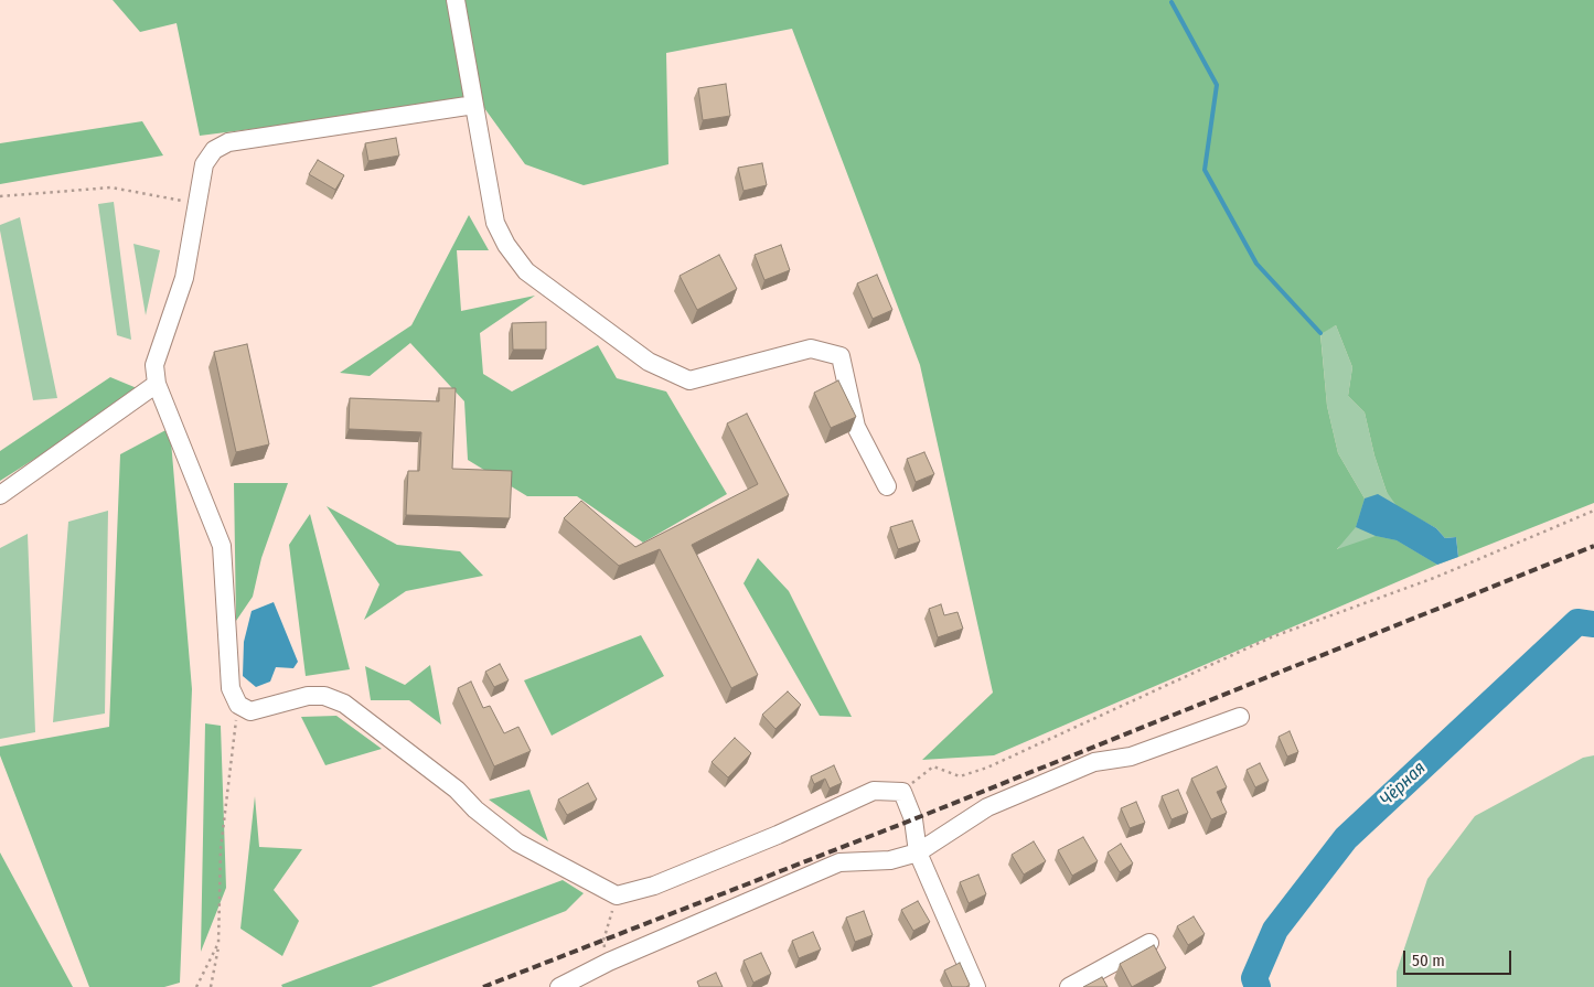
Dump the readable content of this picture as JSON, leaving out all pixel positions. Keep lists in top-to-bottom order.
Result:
{
  "water": ["Чёрная"],
  "scale_bar": "50 m"
}
